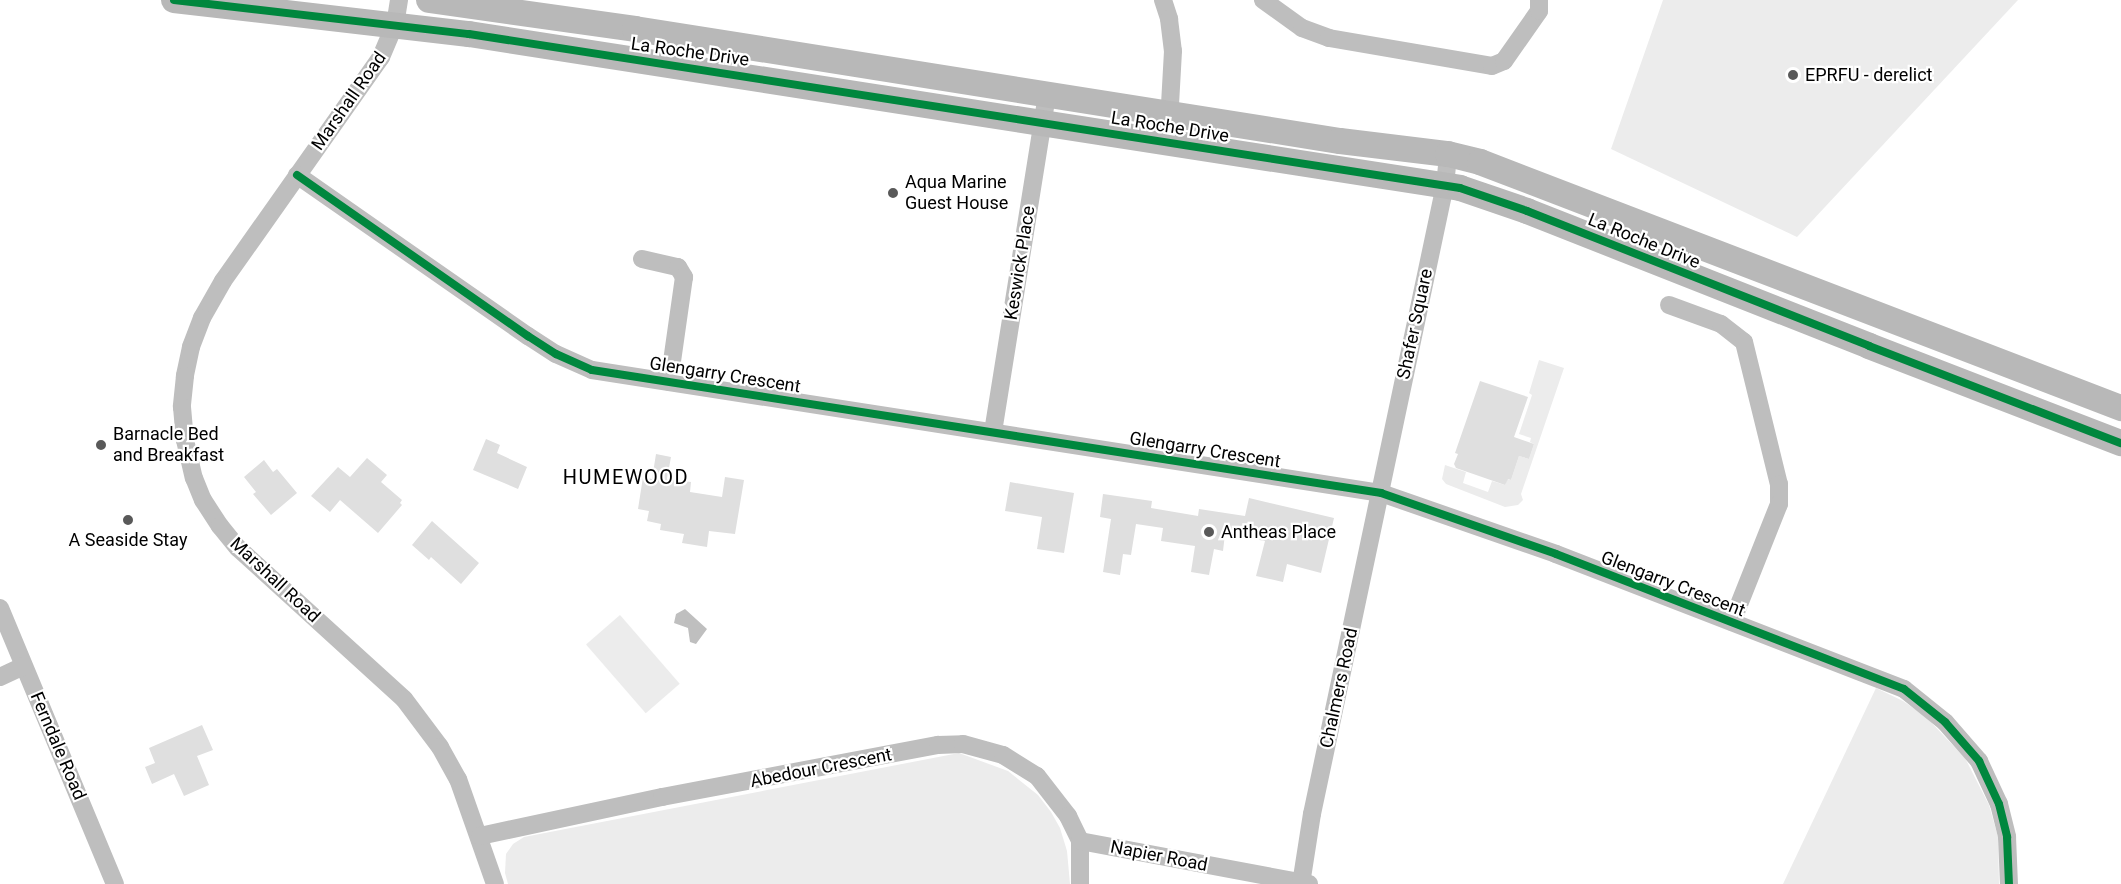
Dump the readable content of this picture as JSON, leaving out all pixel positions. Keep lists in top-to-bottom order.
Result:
{
  "streets": {
    "street": [
      "La Roche Drive",
      "Marshall Road",
      "Keswick Place",
      "Shafer Square",
      "Glengarry Crescent",
      "Chalmers Road",
      "Ferndale Road",
      "Abedour Crescent",
      "Napier Road"
    ]
  },
  "crossings": [
    ["La Roche Drive", "Marshall Road"],
    ["La Roche Drive", "Keswick Place"],
    ["La Roche Drive", "Shafer Square"],
    ["Marshall Road", "Glengarry Crescent"],
    ["Marshall Road", "Abedour Crescent"],
    ["Keswick Place", "Glengarry Crescent"],
    ["Shafer Square", "Glengarry Crescent"],
    ["Shafer Square", "Chalmers Road"],
    ["Glengarry Crescent", "Chalmers Road"],
    ["Chalmers Road", "Napier Road"],
    ["Abedour Crescent", "Napier Road"]
  ],
  "districts": ["HUMEWOOD"],
  "places": [
    "EPRFU - derelict",
    "Aqua Marine Guest House",
    "Barnacle Bed and Breakfast",
    "A Seaside Stay",
    "Antheas Place"
  ]
}
